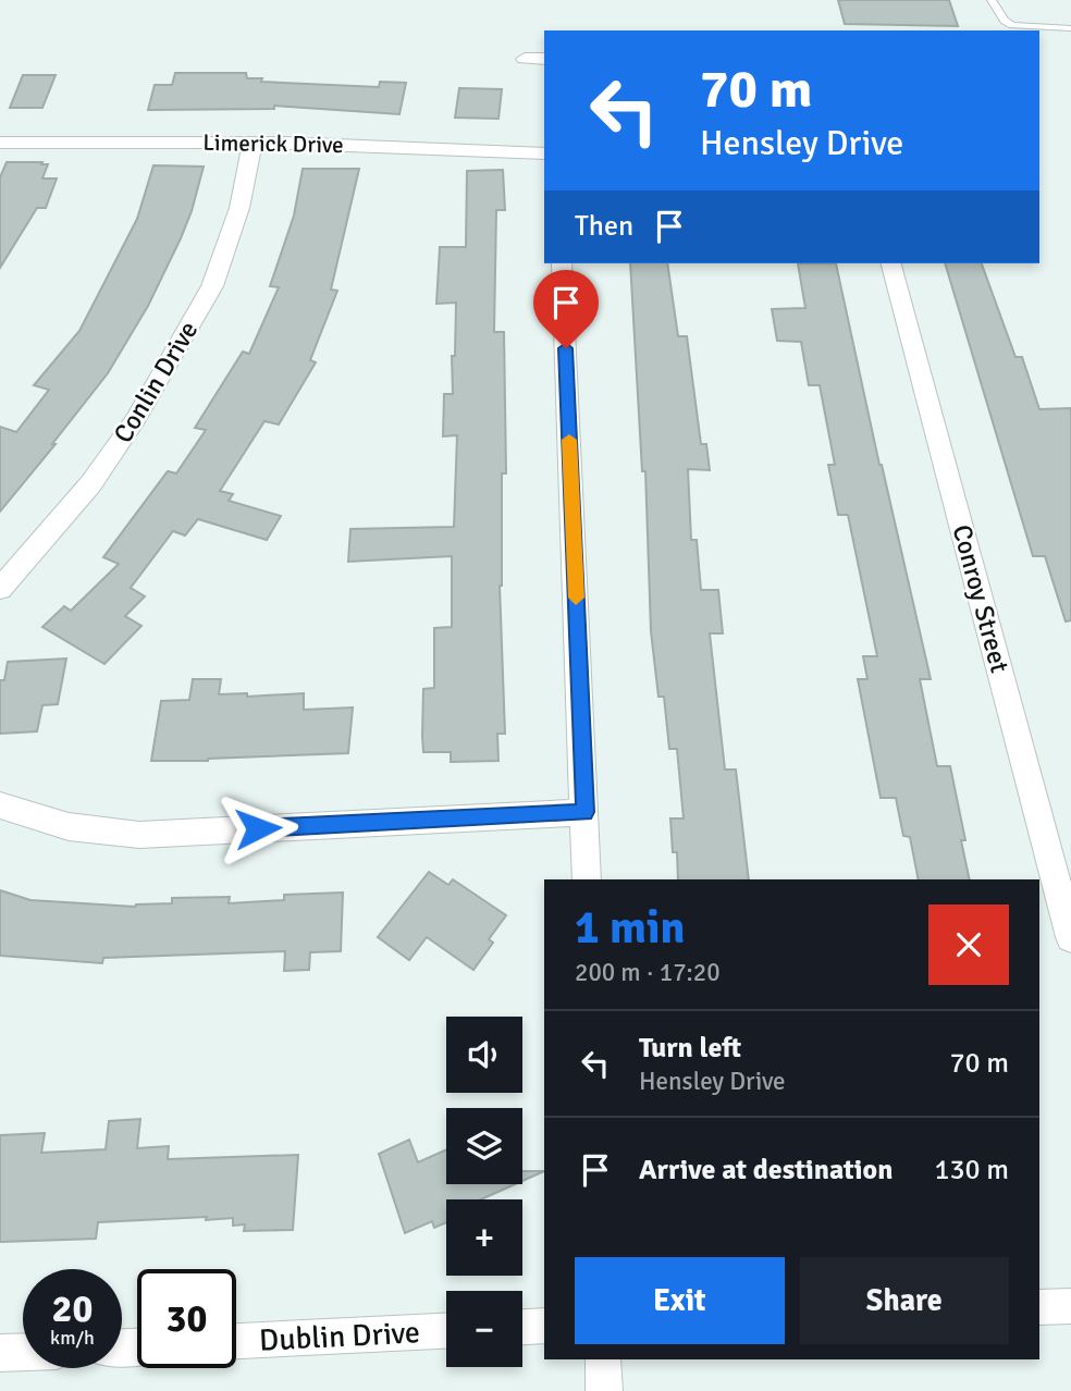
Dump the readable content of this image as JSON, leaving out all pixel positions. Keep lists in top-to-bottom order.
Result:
{
  "streets": {
    "street": [
      "Limerick Drive",
      "Conlin Drive",
      "Conroy Street",
      "Dublin Drive"
    ]
  },
  "crossings": [
    ["Limerick Drive", "Conlin Drive"]
  ],
  "page": {
    "turn": ["70 m", "Hensley Drive"],
    "then": "Then",
    "heading": ["1 min", "200 m · 17:20"],
    "list": [
      {
        "name": "Turn left",
        "note": "Hensley Drive",
        "value": "70 m"
      },
      {
        "name": "Arrive at destination",
        "value": "130 m"
      }
    ],
    "map_buttons": ["+", "−"],
    "buttons": ["Exit", "Share"],
    "speed": "20 km/h",
    "limit": "30"
  }
}
